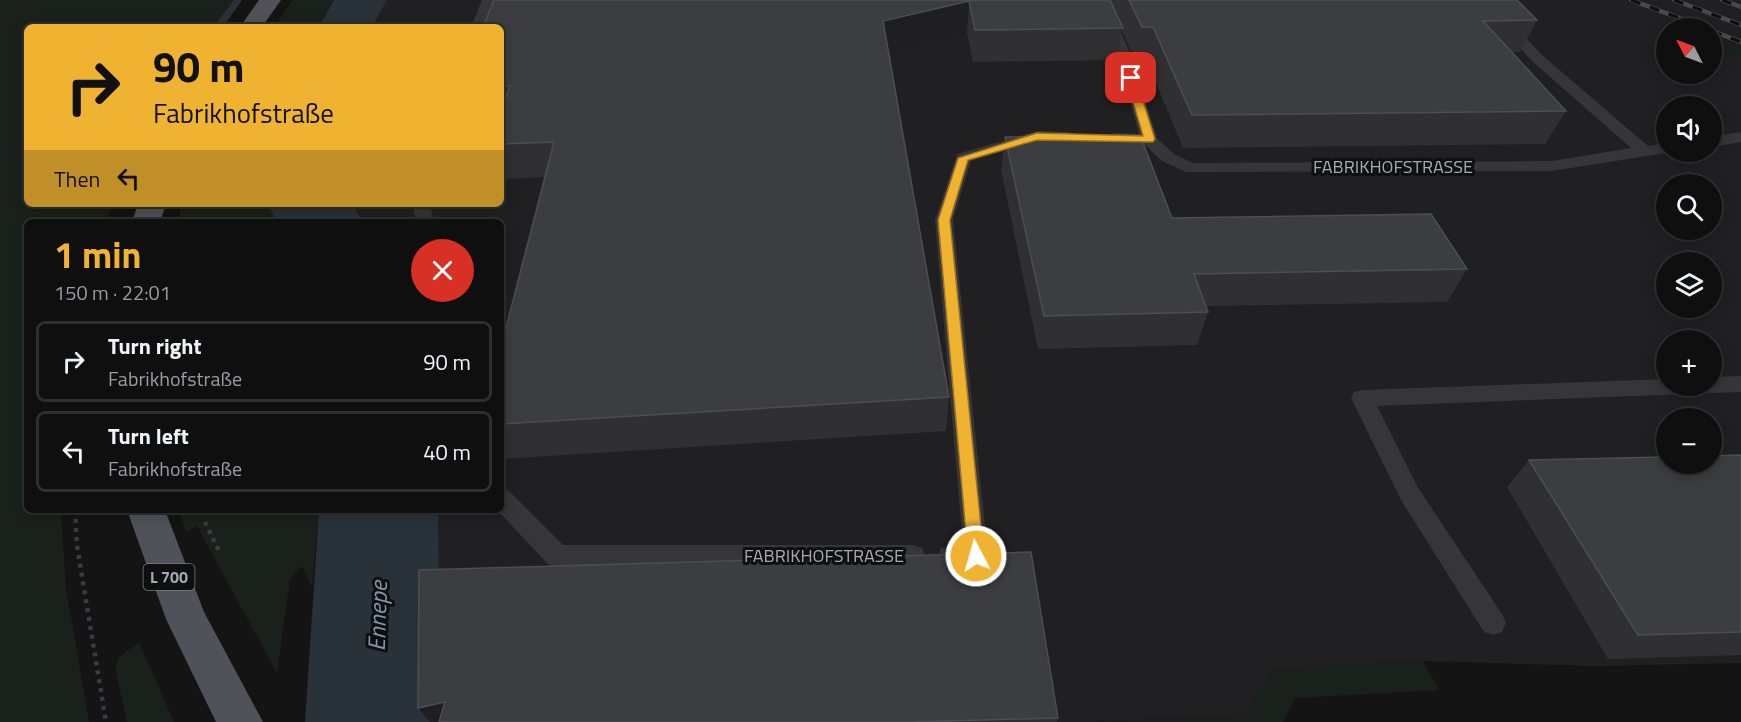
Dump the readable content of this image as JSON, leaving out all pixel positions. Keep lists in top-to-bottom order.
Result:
{
  "streets": {
    "main road": ["L 700"],
    "lane": ["FABRIKHOFSTRASSE"]
  },
  "water": ["Ennepe"],
  "north": "top left",
  "page": {
    "map_buttons": ["+", "−"],
    "turn": ["90 m", "Fabrikhofstraße"],
    "then": "Then",
    "heading": ["1 min", "150 m · 22:01"],
    "list": [
      {
        "name": "Turn right",
        "note": "Fabrikhofstraße",
        "value": "90 m"
      },
      {
        "name": "Turn left",
        "note": "Fabrikhofstraße",
        "value": "40 m"
      }
    ]
  }
}
